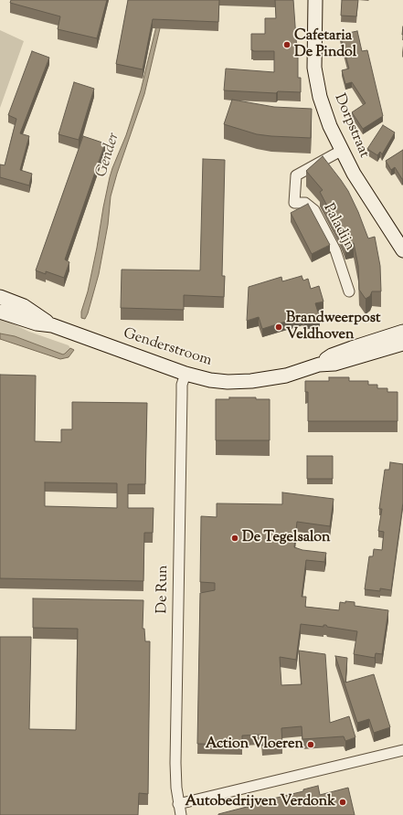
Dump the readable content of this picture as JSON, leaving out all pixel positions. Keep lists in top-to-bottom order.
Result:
{
  "streets": {
    "street": [
      "Dorpstraat",
      "Paladijn",
      "Genderstroom",
      "De Run"
    ]
  },
  "crossings": [
    ["Dorpstraat", "Paladijn"],
    ["Genderstroom", "De Run"]
  ],
  "water": ["Gender"],
  "places": [
    "Cafetaria De Pindol",
    "Brandweerpost Veldhoven",
    "De Tegelsalon",
    "Action Vloeren",
    "Autobedrijven Verdonk"
  ]
}
